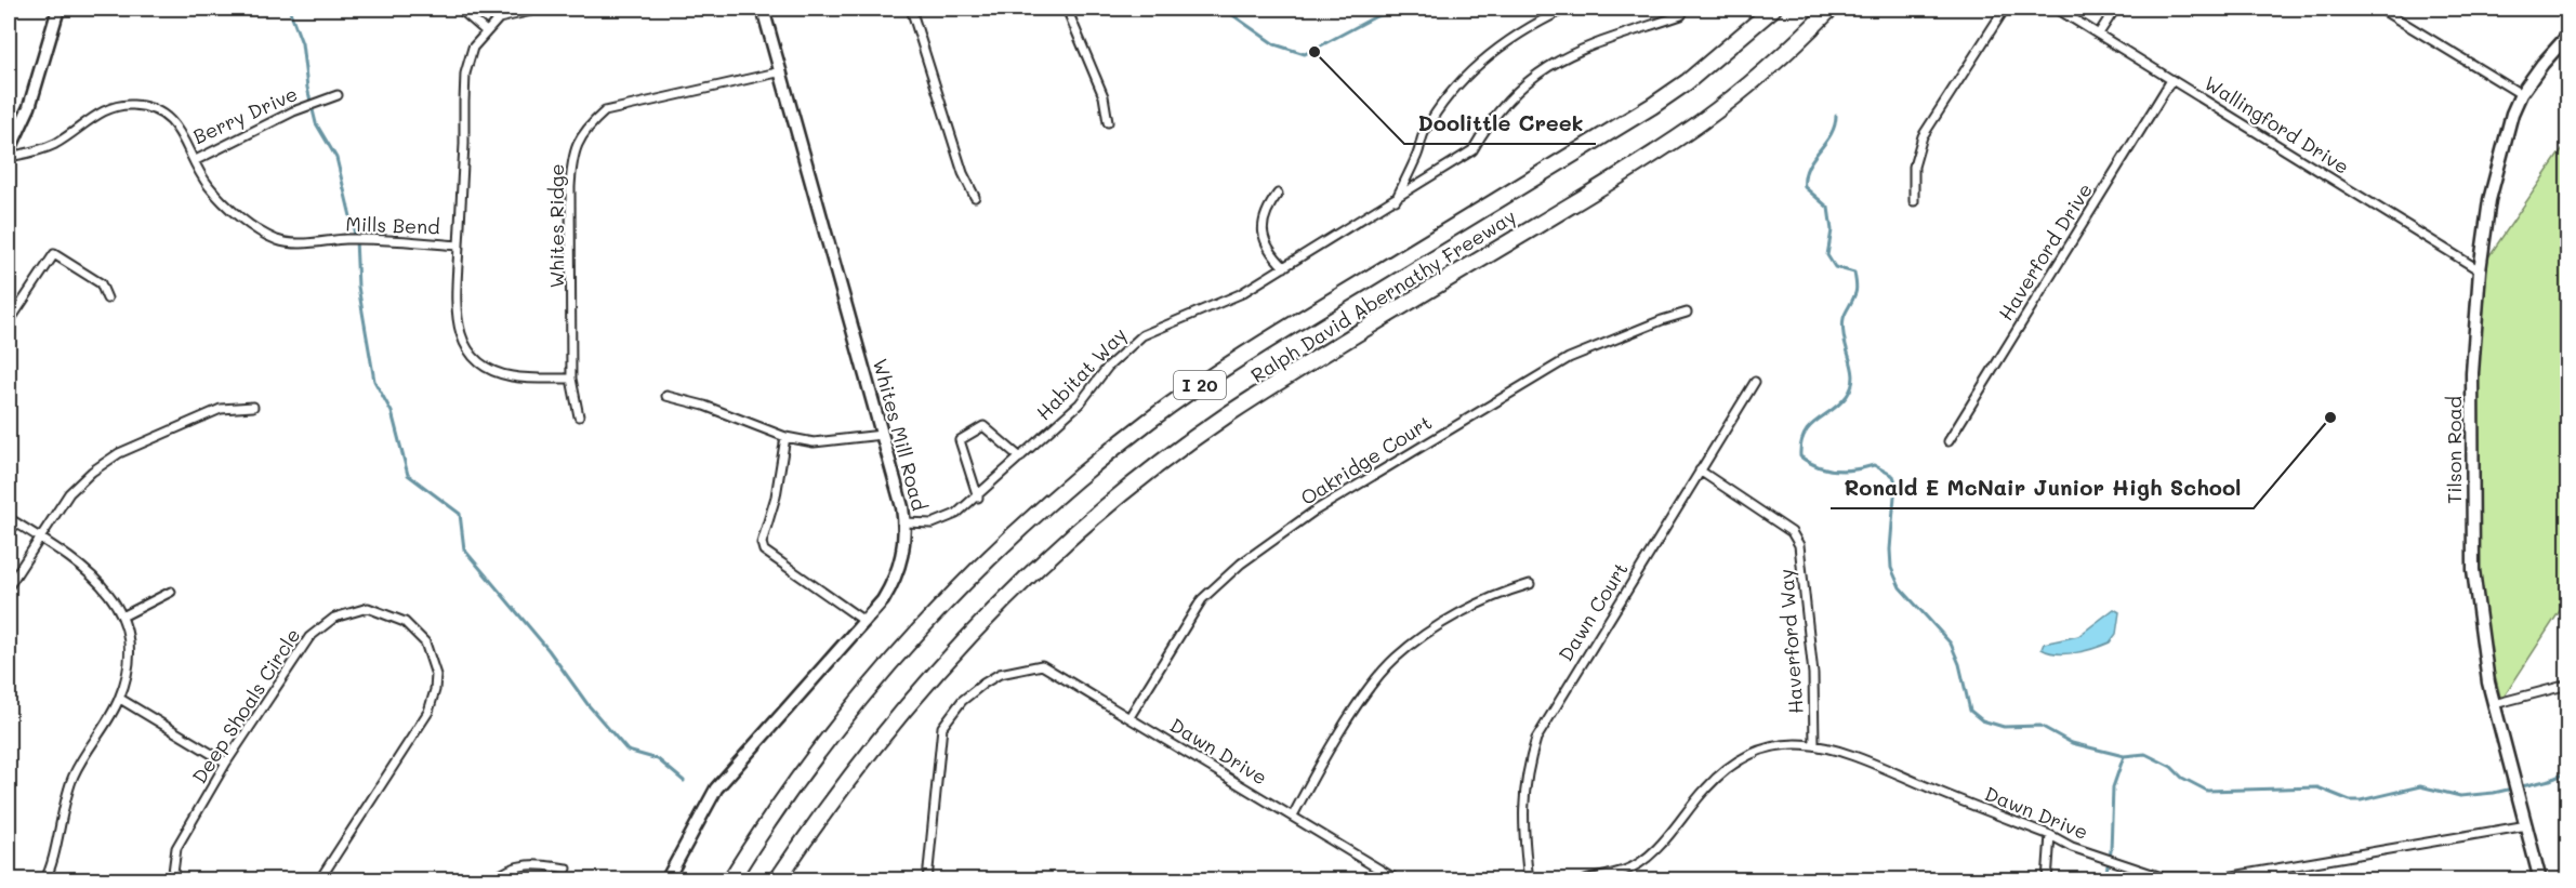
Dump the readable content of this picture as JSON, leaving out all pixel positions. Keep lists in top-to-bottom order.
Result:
{
  "streets": {
    "highway": ["Ralph David Abernathy Freeway", "I 20"],
    "street": [
      "Berry Drive",
      "Wallingford Drive",
      "Mills Bend",
      "Whites Ridge",
      "Haverford Drive",
      "Habitat Way",
      "Whites Mill Road",
      "Tilson Road",
      "Oakridge Court",
      "Dawn Court",
      "Haverford Way",
      "Deep Shoals Circle",
      "Dawn Drive"
    ]
  },
  "crossings": [
    ["Berry Drive", "Mills Bend"],
    ["Wallingford Drive", "Haverford Drive"],
    ["Wallingford Drive", "Tilson Road"],
    ["Whites Ridge", "Whites Mill Road"],
    ["Habitat Way", "Whites Mill Road"],
    ["Tilson Road", "Dawn Drive"],
    ["Oakridge Court", "Dawn Drive"],
    ["Dawn Court", "Haverford Way"],
    ["Haverford Way", "Dawn Drive"]
  ],
  "places": ["Doolittle Creek", "Ronald E McNair Junior High School"]
}
